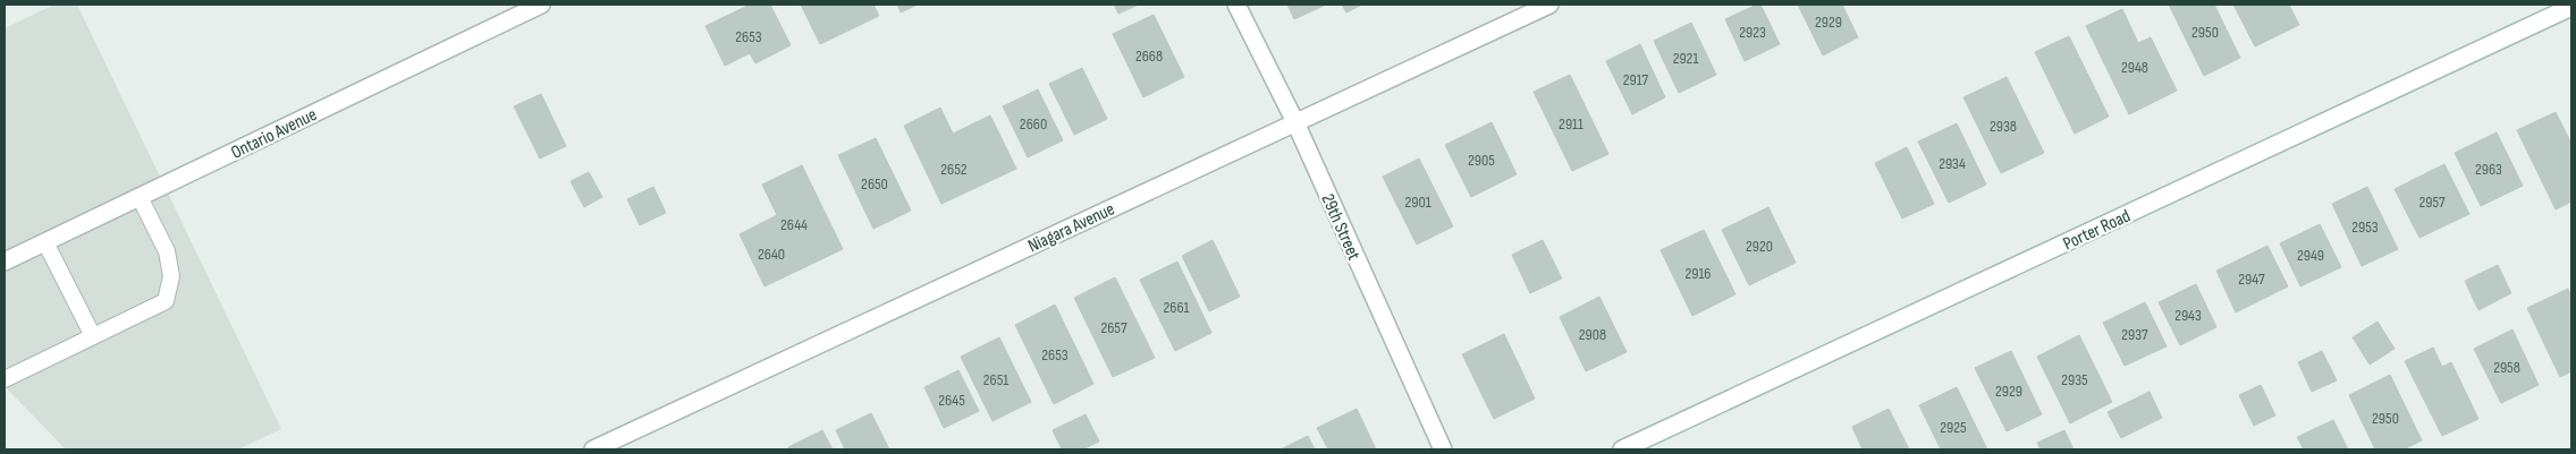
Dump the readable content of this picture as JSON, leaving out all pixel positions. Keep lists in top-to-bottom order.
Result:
{
  "streets": {
    "street": [
      "Ontario Avenue",
      "Niagara Avenue",
      "29th Street",
      "Porter Road"
    ]
  },
  "crossings": [
    ["Niagara Avenue", "29th Street"]
  ],
  "house_numbers": [
    "2929",
    "2923",
    "2950",
    "2653",
    "2668",
    "2921",
    "2948",
    "2917",
    "2660",
    "2911",
    "2938",
    "2905",
    "2934",
    "2652",
    "2963",
    "2650",
    "2901",
    "2957",
    "2644",
    "2953",
    "2920",
    "2640",
    "2949",
    "2916",
    "2947",
    "2661",
    "2943",
    "2657",
    "2908",
    "2937",
    "2653",
    "2958",
    "2651",
    "2935",
    "2929",
    "2645",
    "2950",
    "2925"
  ]
}
